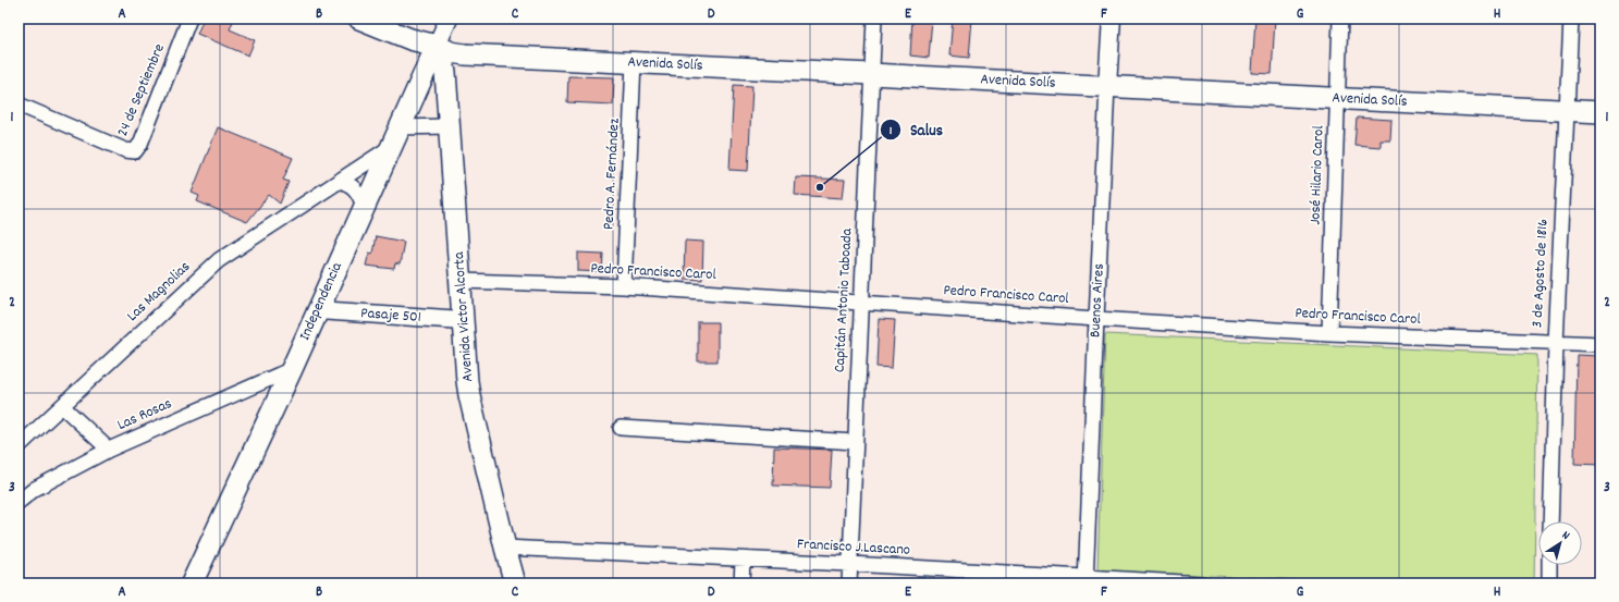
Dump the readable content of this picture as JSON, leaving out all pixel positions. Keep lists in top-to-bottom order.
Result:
{
  "streets": {
    "main road": ["Avenida Solís", "Independencia", "Avenida Victor Alcorta"],
    "street": [
      "24 de Septiembre",
      "Pedro A. Fernández",
      "José Hilario Carol",
      "Pedro Francisco Carol",
      "3 de Agosto de 1816",
      "Las Magnolias",
      "Capitán Antonio Taboada",
      "Buenos Aires",
      "Pasaje 501",
      "Las Rosas",
      "Francisco J.Lascano"
    ]
  },
  "crossings": [
    ["Avenida Solís", "Pedro A. Fernández"],
    ["Avenida Solís", "José Hilario Carol"],
    ["Avenida Solís", "3 de Agosto de 1816"],
    ["Avenida Solís", "Capitán Antonio Taboada"],
    ["Avenida Solís", "Buenos Aires"],
    ["Avenida Solís", "Independencia"],
    ["Avenida Solís", "Avenida Victor Alcorta"],
    ["Pedro A. Fernández", "Pedro Francisco Carol"],
    ["José Hilario Carol", "Pedro Francisco Carol"],
    ["Pedro Francisco Carol", "3 de Agosto de 1816"],
    ["Pedro Francisco Carol", "Capitán Antonio Taboada"],
    ["Pedro Francisco Carol", "Buenos Aires"],
    ["Pedro Francisco Carol", "Avenida Victor Alcorta"],
    ["Las Magnolias", "Independencia"],
    ["Capitán Antonio Taboada", "Francisco J.Lascano"],
    ["Buenos Aires", "Francisco J.Lascano"],
    ["Independencia", "Pasaje 501"],
    ["Independencia", "Avenida Victor Alcorta"],
    ["Independencia", "Las Rosas"],
    ["Pasaje 501", "Avenida Victor Alcorta"],
    ["Avenida Victor Alcorta", "Francisco J.Lascano"]
  ],
  "places": ["Salus"],
  "north": "top right",
  "grid": {
    "columns": [
      "A",
      "B",
      "C",
      "D",
      "E",
      "F",
      "G",
      "H"
    ],
    "rows": ["1", "2", "3"]
  }
}
